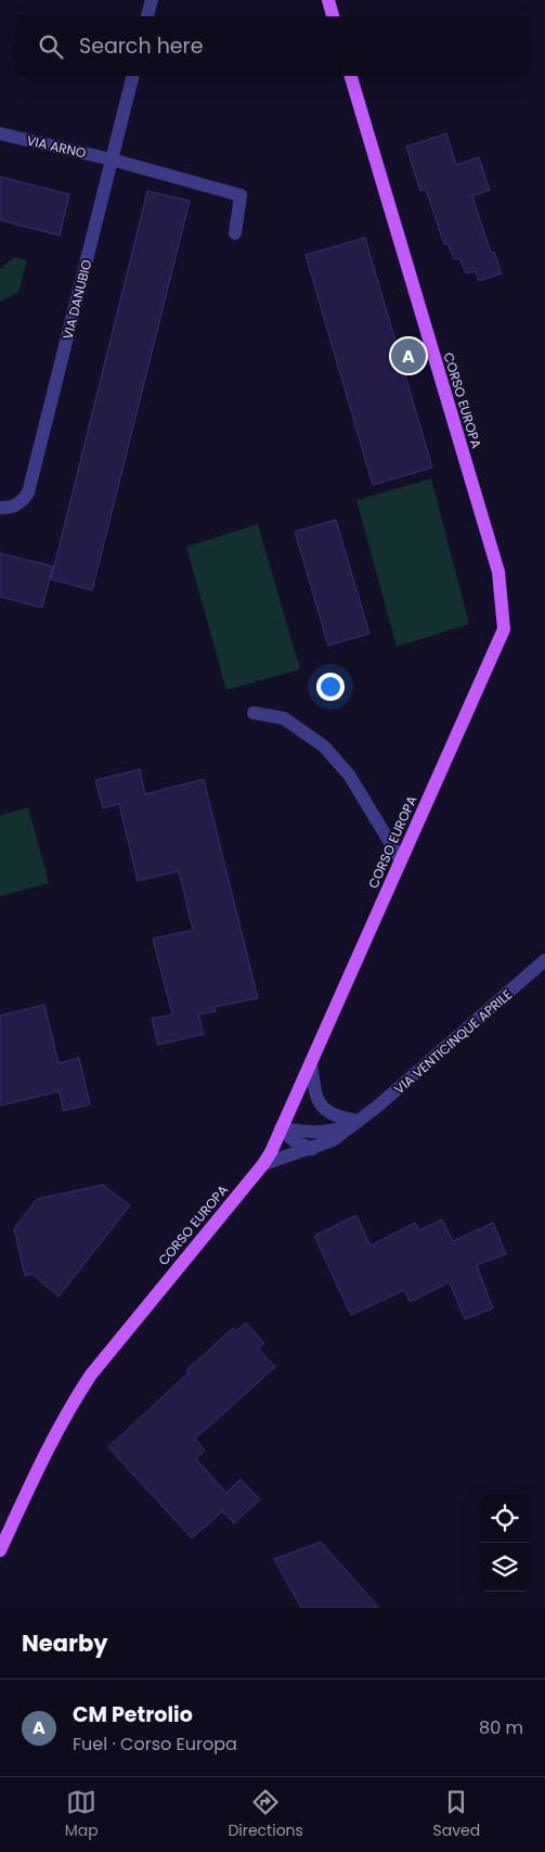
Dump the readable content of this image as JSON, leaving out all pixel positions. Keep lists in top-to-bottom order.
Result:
{
  "streets": {
    "main road": ["CORSO EUROPA"],
    "street": ["VIA ARNO", "VIA DANUBIO", "VIA VENTICINQUE APRILE"]
  },
  "crossings": [
    ["VIA ARNO", "VIA DANUBIO"],
    ["CORSO EUROPA", "VIA VENTICINQUE APRILE"]
  ],
  "page": {
    "search": "Search here",
    "pins": "A",
    "heading": "Nearby",
    "list": [
      {
        "mark": "A",
        "name": "CM Petrolio",
        "note": "Fuel · Corso Europa",
        "value": "80 m"
      }
    ],
    "nav": ["Map", "Directions", "Saved"]
  }
}
